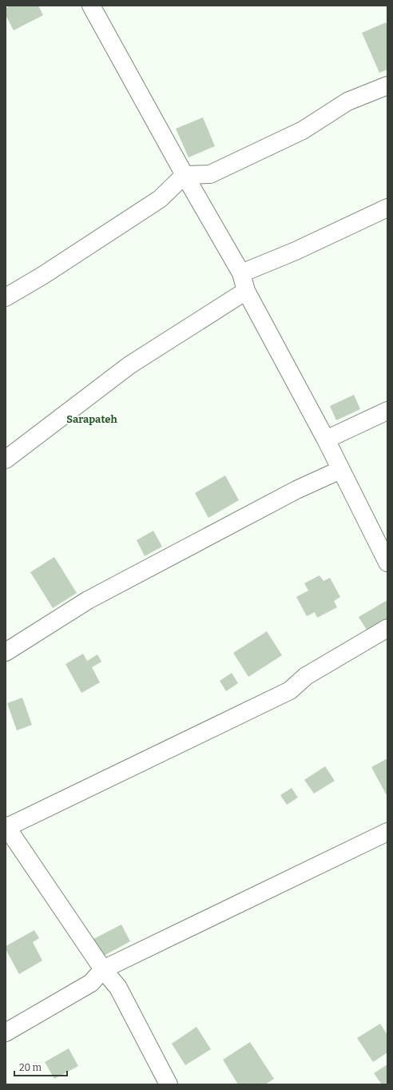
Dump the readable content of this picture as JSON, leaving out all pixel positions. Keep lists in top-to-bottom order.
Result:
{
  "districts": ["Sarapateh"],
  "scale_bar": "20 m"
}
